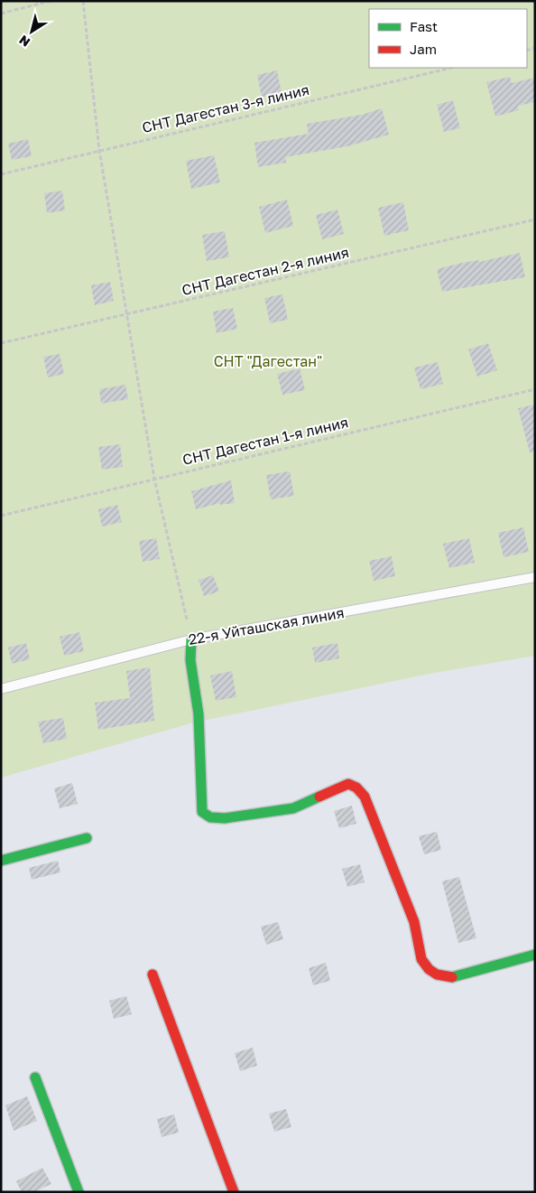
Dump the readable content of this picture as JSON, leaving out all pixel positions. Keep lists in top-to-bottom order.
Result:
{
  "streets": {
    "lane": ["22-я Уйташская линия"],
    "path": ["СНТ Дагестан 3-я линия", "СНТ Дагестан 2-я линия", "СНТ Дагестан 1-я линия"]
  },
  "parks": ["СНТ \"Дагестан\""],
  "legend": ["Fast", "Jam"],
  "north": "bottom left"
}
